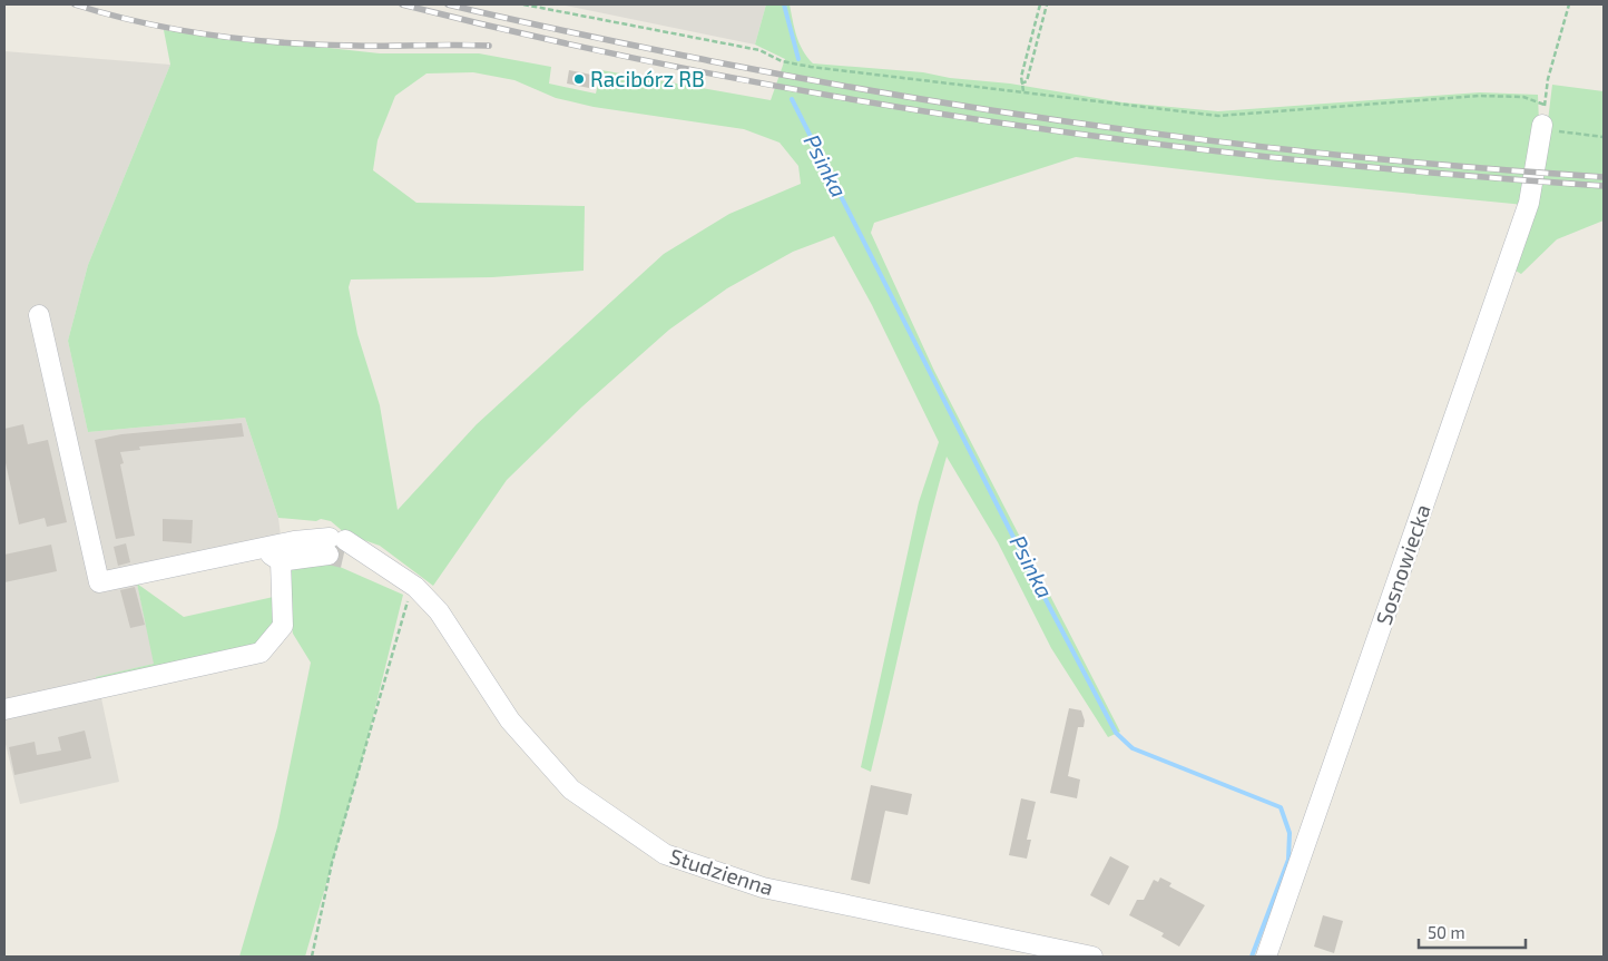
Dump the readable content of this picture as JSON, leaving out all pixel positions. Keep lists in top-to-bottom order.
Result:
{
  "streets": {
    "street": ["Sosnowiecka", "Studzienna"]
  },
  "water": ["Psinka"],
  "places": ["Racibórz RB"],
  "scale_bar": "50 m"
}
